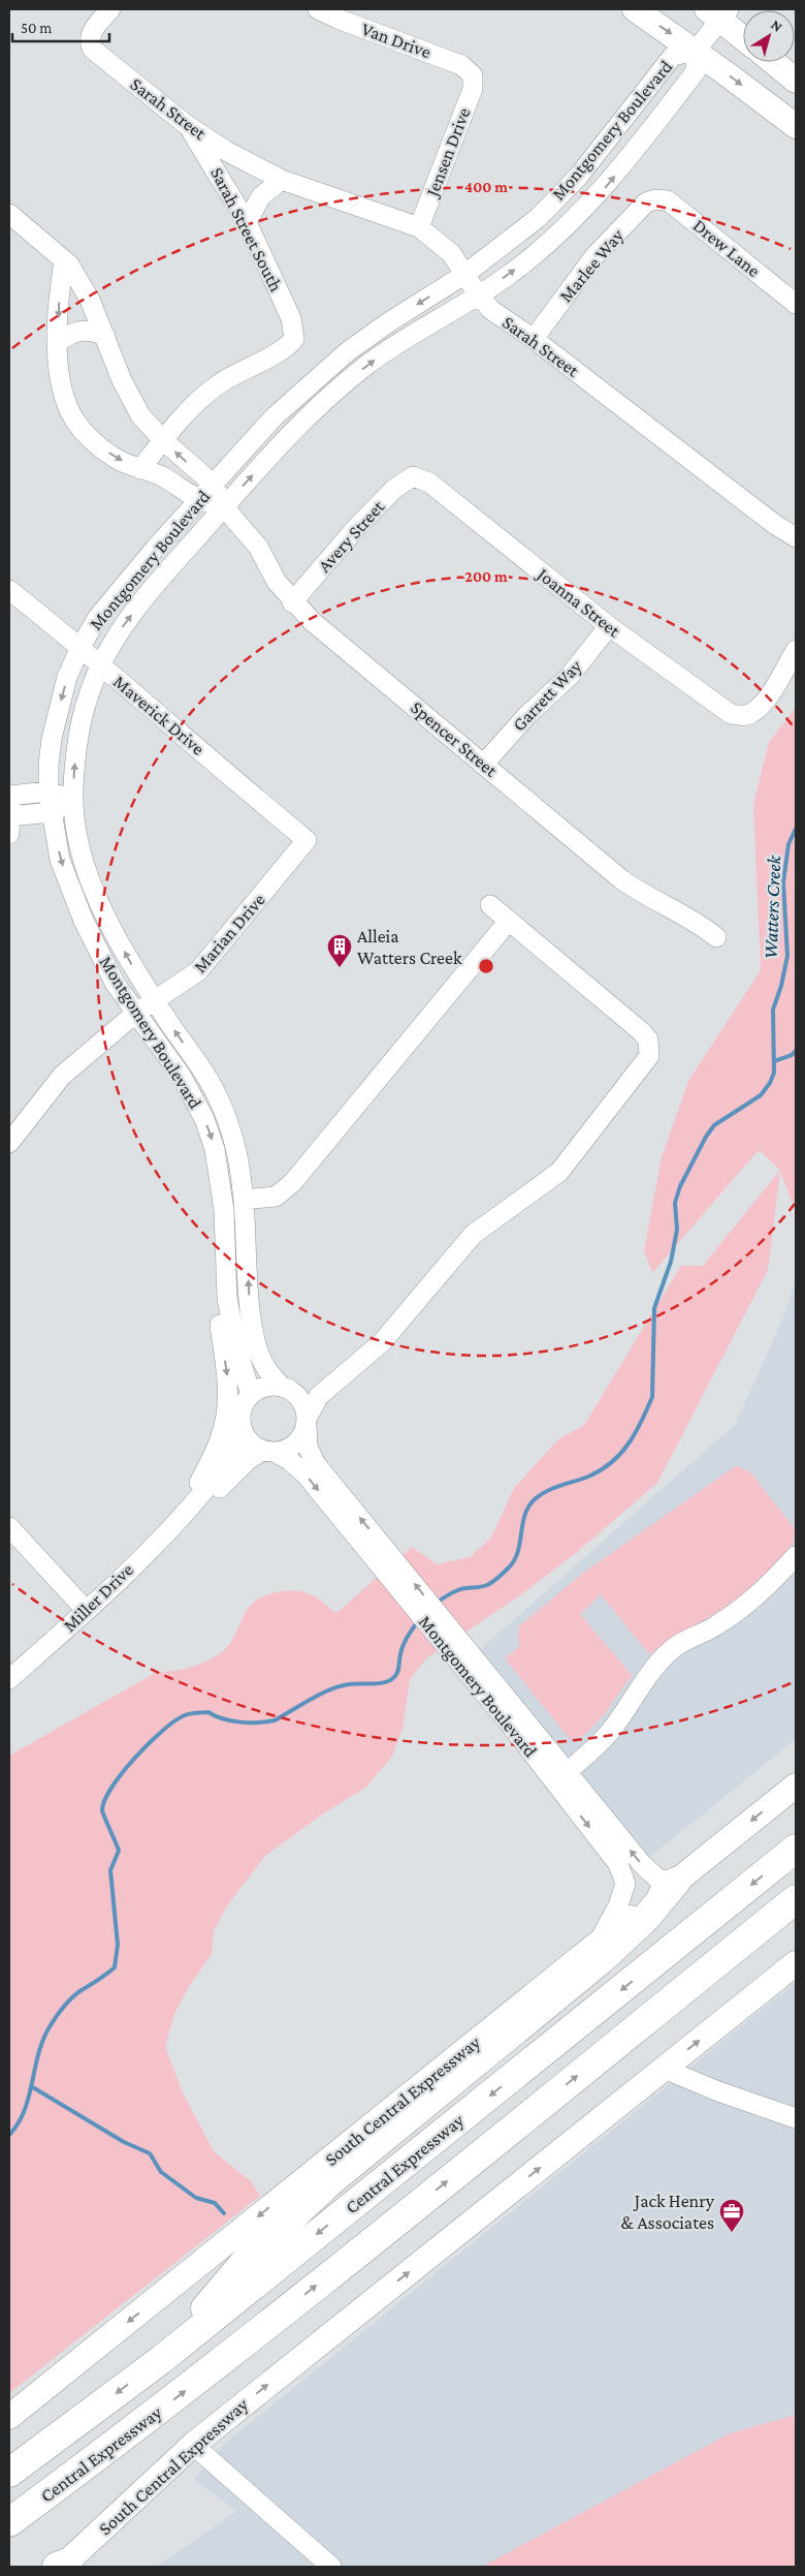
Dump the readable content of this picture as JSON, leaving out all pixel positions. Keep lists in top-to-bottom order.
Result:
{
  "streets": {
    "highway": ["Central Expressway"],
    "main road": ["South Central Expressway"],
    "street": [
      "Van Drive",
      "Sarah Street",
      "Montgomery Boulevard",
      "Jensen Drive",
      "Sarah Street South",
      "Drew Lane",
      "Marlee Way",
      "Avery Street",
      "Joanna Street",
      "Garrett Way",
      "Maverick Drive",
      "Spencer Street",
      "Marian Drive",
      "Miller Drive"
    ]
  },
  "crossings": [
    ["Van Drive", "Jensen Drive"],
    ["Sarah Street", "Montgomery Boulevard"],
    ["Sarah Street", "Jensen Drive"],
    ["Sarah Street", "Sarah Street South"],
    ["Sarah Street", "Marlee Way"],
    ["Montgomery Boulevard", "Maverick Drive"],
    ["Montgomery Boulevard", "Spencer Street"],
    ["Montgomery Boulevard", "Marian Drive"],
    ["Montgomery Boulevard", "Miller Drive"],
    ["Montgomery Boulevard", "South Central Expressway"],
    ["Drew Lane", "Marlee Way"],
    ["Avery Street", "Joanna Street"],
    ["Avery Street", "Spencer Street"],
    ["Joanna Street", "Garrett Way"],
    ["Garrett Way", "Spencer Street"],
    ["Maverick Drive", "Marian Drive"]
  ],
  "water": ["Watters Creek"],
  "places": {
    "building": ["Alleia Watters Creek"],
    "office": ["Jack Henry & Associates"]
  },
  "scale_bar": "50 m",
  "north": "top right",
  "rings": ["400 m", "200 m"]
}
